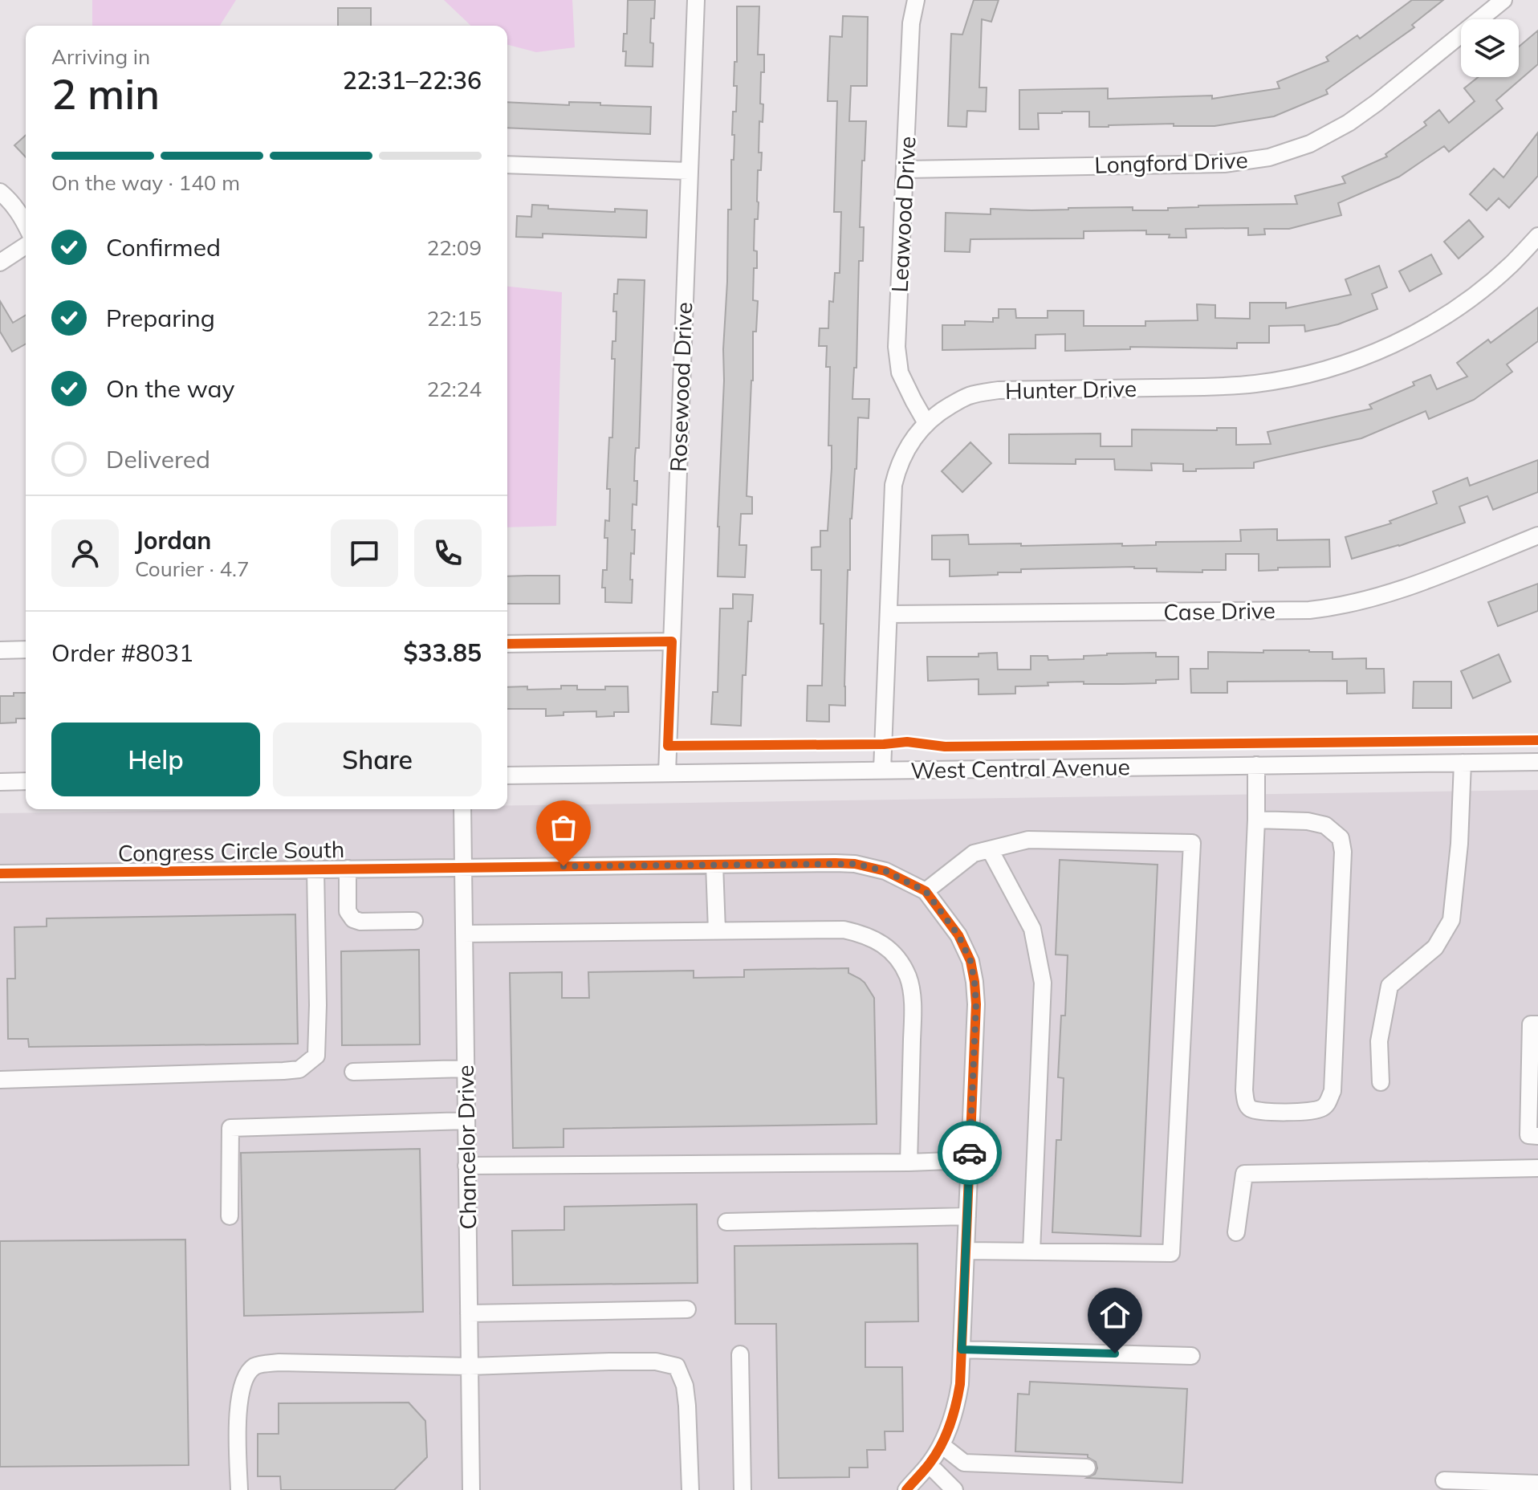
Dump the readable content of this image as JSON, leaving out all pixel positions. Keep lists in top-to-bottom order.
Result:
{
  "streets": {
    "street": [
      "Longford Drive",
      "Leawood Drive",
      "Rosewood Drive",
      "Hunter Drive",
      "Case Drive",
      "West Central Avenue",
      "Congress Circle South",
      "Chancelor Drive"
    ]
  },
  "crossings": [
    ["Longford Drive", "Leawood Drive"],
    ["Leawood Drive", "Hunter Drive"],
    ["Rosewood Drive", "West Central Avenue"],
    ["Hunter Drive", "Case Drive"],
    ["Hunter Drive", "West Central Avenue"],
    ["Congress Circle South", "Chancelor Drive"]
  ],
  "page": {
    "heading": ["2 min", "Arriving in", "22:31–22:36"],
    "panel": [
      "Jordan",
      "Courier · 4.7",
      "Order #8031",
      "$33.85"
    ],
    "bar": "On the way · 140 m",
    "list": [
      ["Confirmed", "22:09"],
      ["Preparing", "22:15"],
      ["On the way", "22:24"],
      "Delivered"
    ],
    "buttons": ["Help", "Share"]
  }
}
